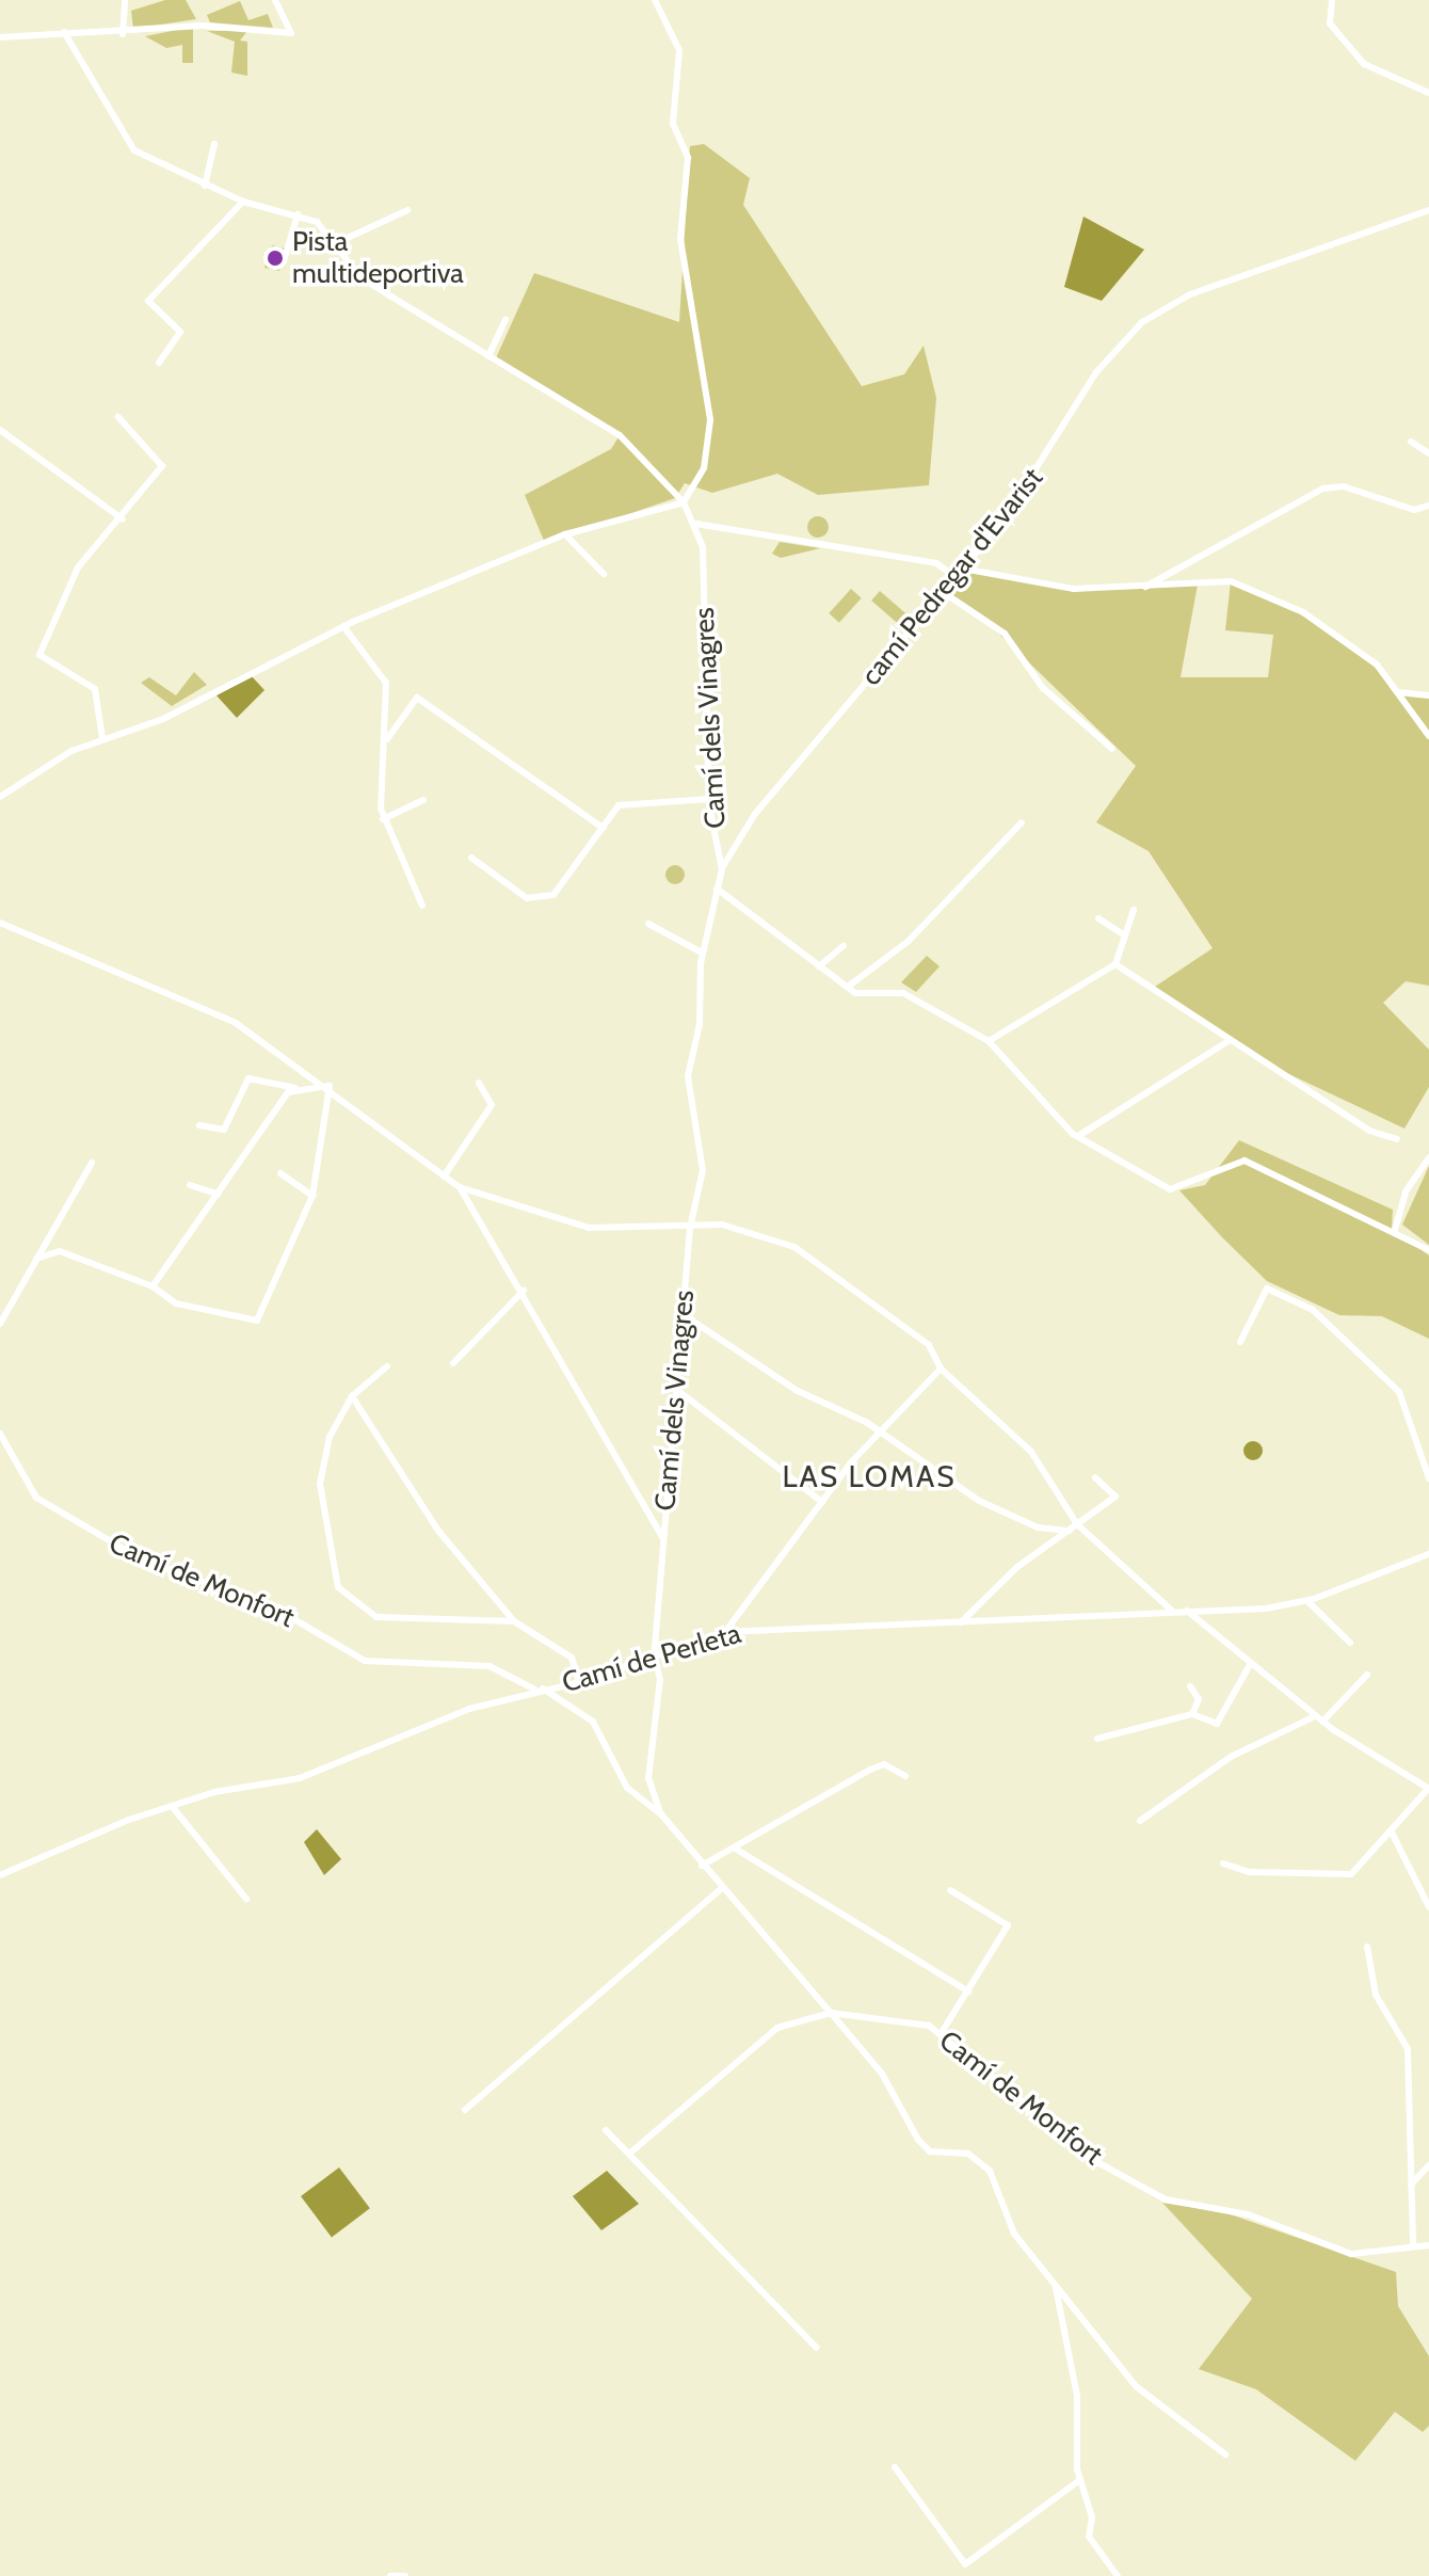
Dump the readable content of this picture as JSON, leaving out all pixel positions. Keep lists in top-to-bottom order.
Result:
{
  "streets": {
    "street": [
      "camí Pedregar d'Evarist",
      "Camí dels Vinagres",
      "Camí de Monfort",
      "Camí de Perleta"
    ]
  },
  "crossings": [
    ["camí Pedregar d'Evarist", "Camí dels Vinagres"],
    ["Camí dels Vinagres", "Camí de Monfort"],
    ["Camí dels Vinagres", "Camí de Perleta"],
    ["Camí de Monfort", "Camí de Perleta"]
  ],
  "districts": ["LAS LOMAS"],
  "places": ["Pista multideportiva"]
}
